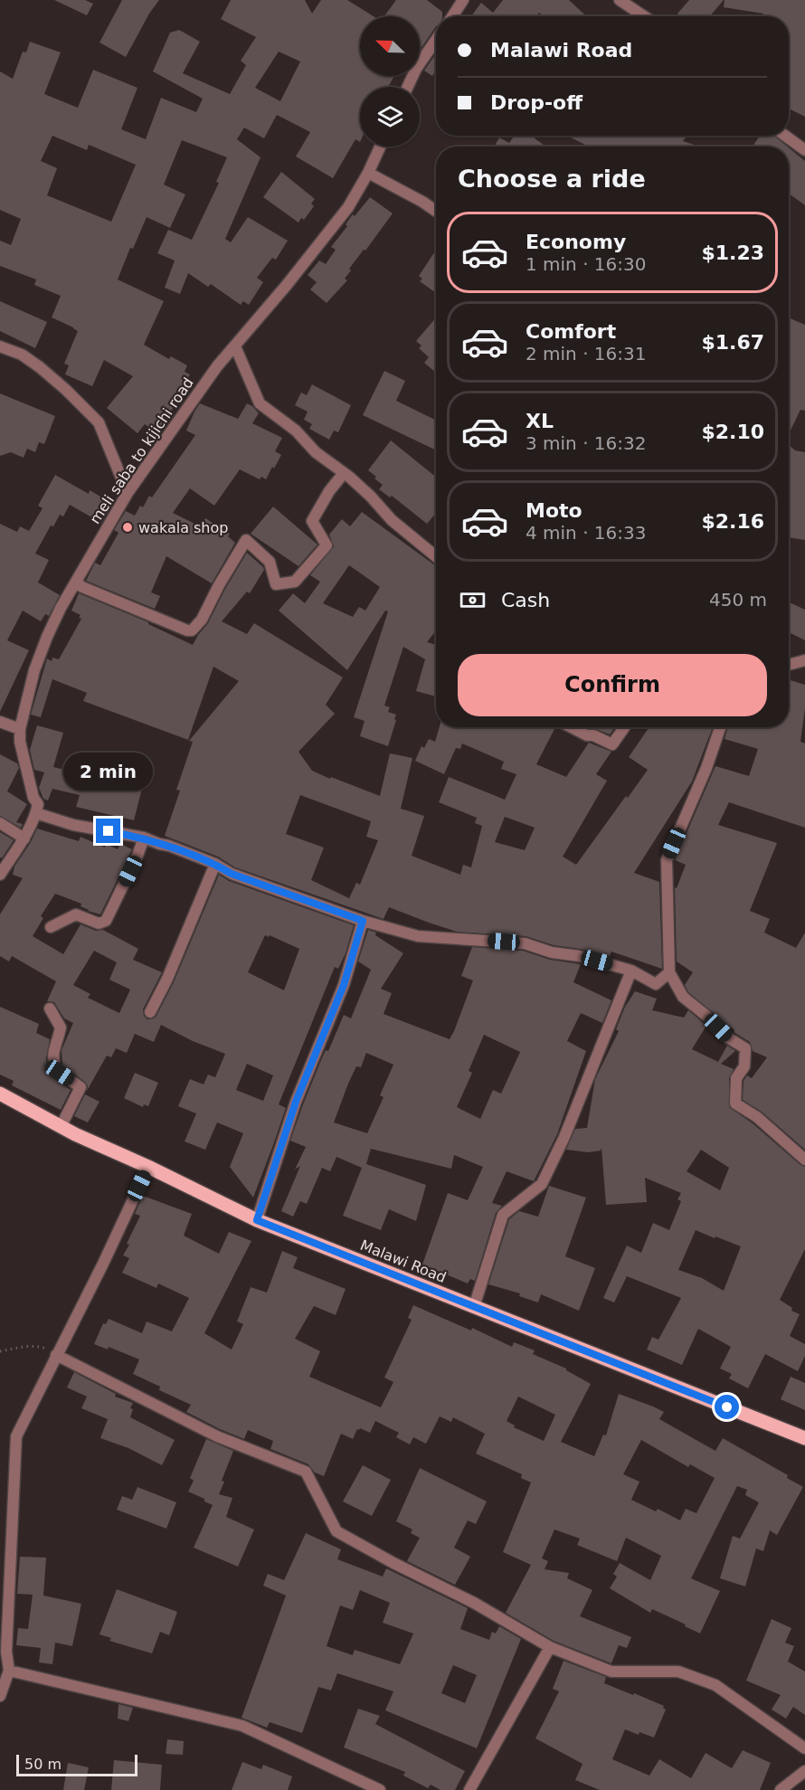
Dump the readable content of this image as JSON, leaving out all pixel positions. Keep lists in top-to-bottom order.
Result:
{
  "streets": {
    "main road": ["Malawi Road"],
    "street": ["meli saba to kijichi road"]
  },
  "places": ["wakala shop"],
  "scale_bar": "50 m",
  "north": "top left",
  "page": {
    "banner": ["Malawi Road", "Drop-off"],
    "heading": "Choose a ride",
    "list": [
      {
        "name": "Economy",
        "note": "1 min · 16:30",
        "value": "$1.23"
      },
      {
        "name": "Comfort",
        "note": "2 min · 16:31",
        "value": "$1.67"
      },
      {
        "name": "XL",
        "note": "3 min · 16:32",
        "value": "$2.10"
      },
      {
        "name": "Moto",
        "note": "4 min · 16:33",
        "value": "$2.16"
      }
    ],
    "pay": ["Cash", "450 m"],
    "buttons": "Confirm",
    "bubble": "2 min",
    "scale": "50 m"
  }
}
